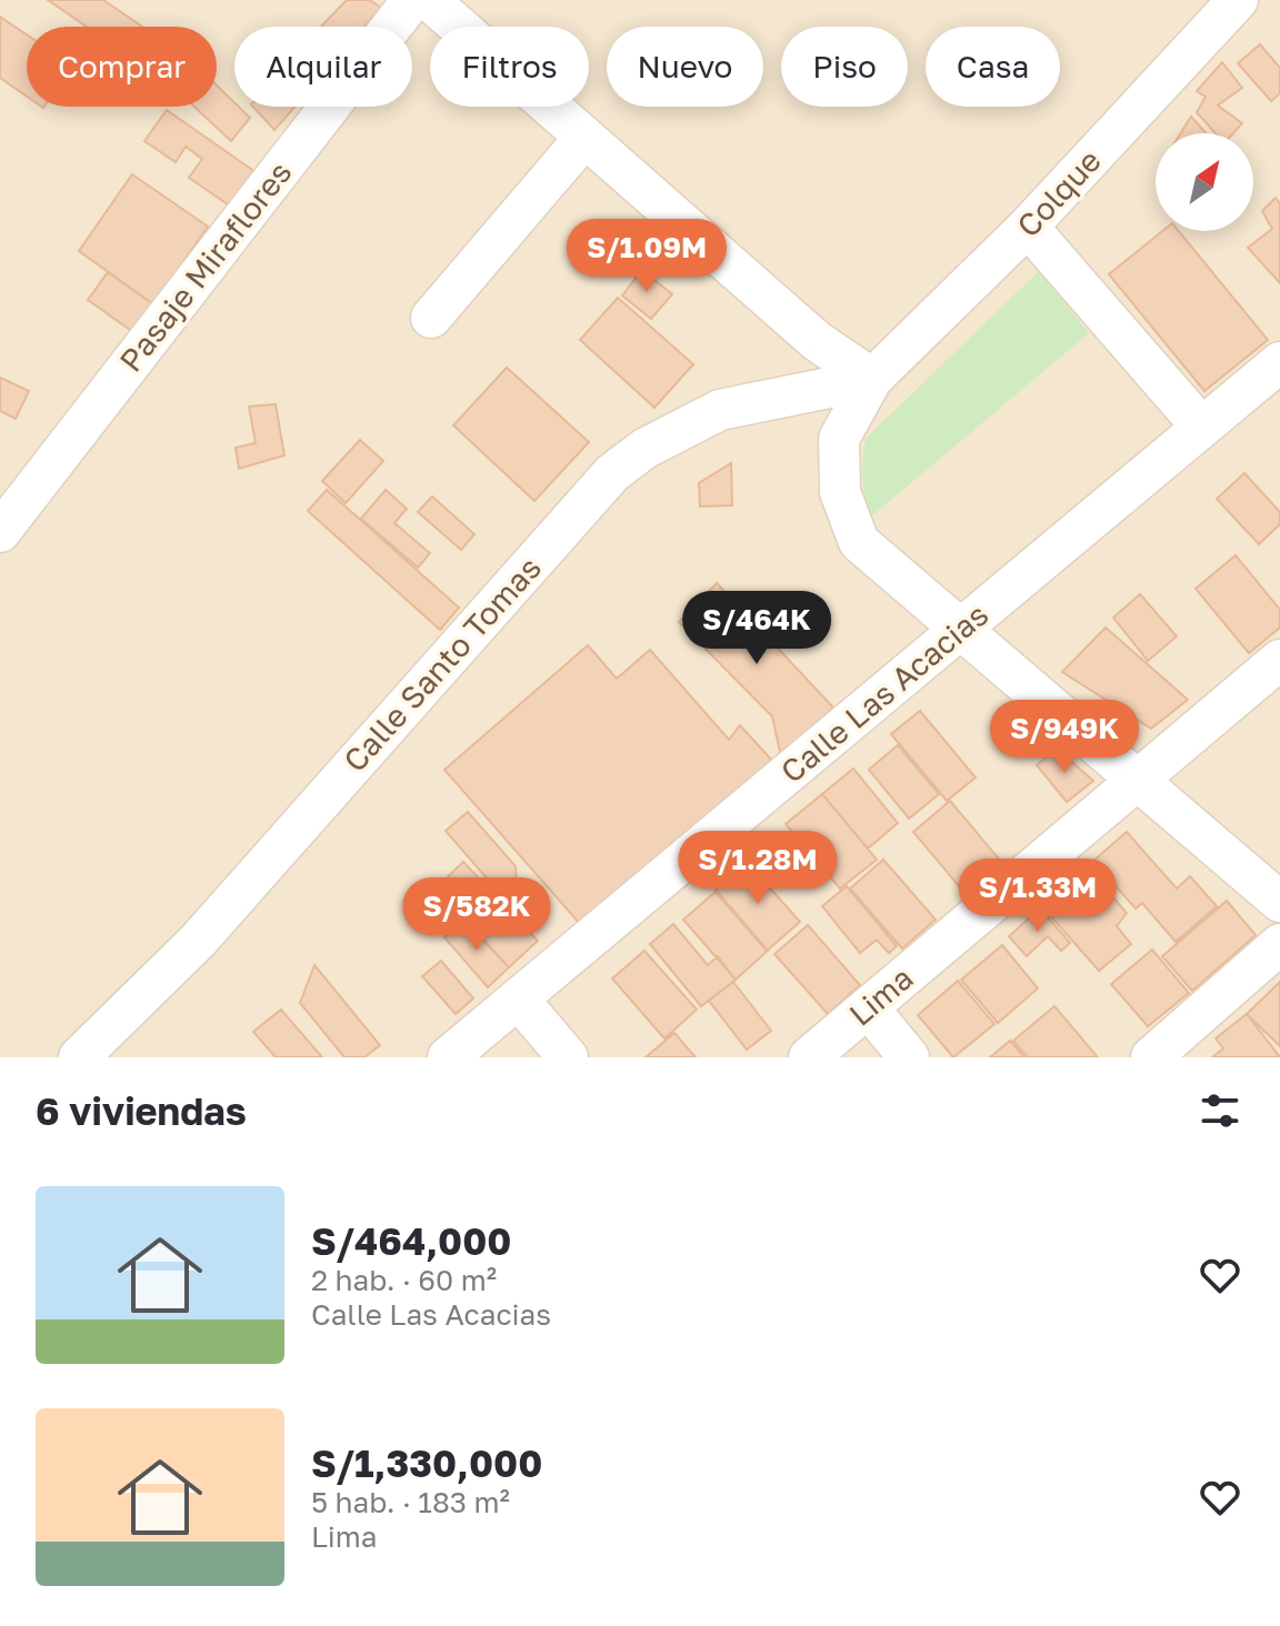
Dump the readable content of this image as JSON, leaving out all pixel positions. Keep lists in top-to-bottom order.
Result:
{
  "streets": {
    "street": [
      "Colque",
      "Pasaje Miraflores",
      "Calle Santo Tomas",
      "Calle Las Acacias",
      "Lima"
    ]
  },
  "crossings": [
    ["Colque", "Calle Santo Tomas"],
    ["Colque", "Calle Las Acacias"],
    ["Colque", "Lima"]
  ],
  "north": "top right",
  "page": {
    "chip": [
      "Comprar",
      "Alquilar",
      "Filtros",
      "Nuevo",
      "Piso",
      "Casa"
    ],
    "price": [
      "S/1.09M",
      "S/464K",
      "S/949K",
      "S/1.28M",
      "S/1.33M",
      "S/582K"
    ],
    "heading": "6 viviendas",
    "list": [
      {
        "name": "S/464,000",
        "note": "2 hab. · 60 m² · Calle Las Acacias"
      },
      {
        "name": "S/1,330,000",
        "note": "5 hab. · 183 m² · Lima"
      }
    ]
  }
}
